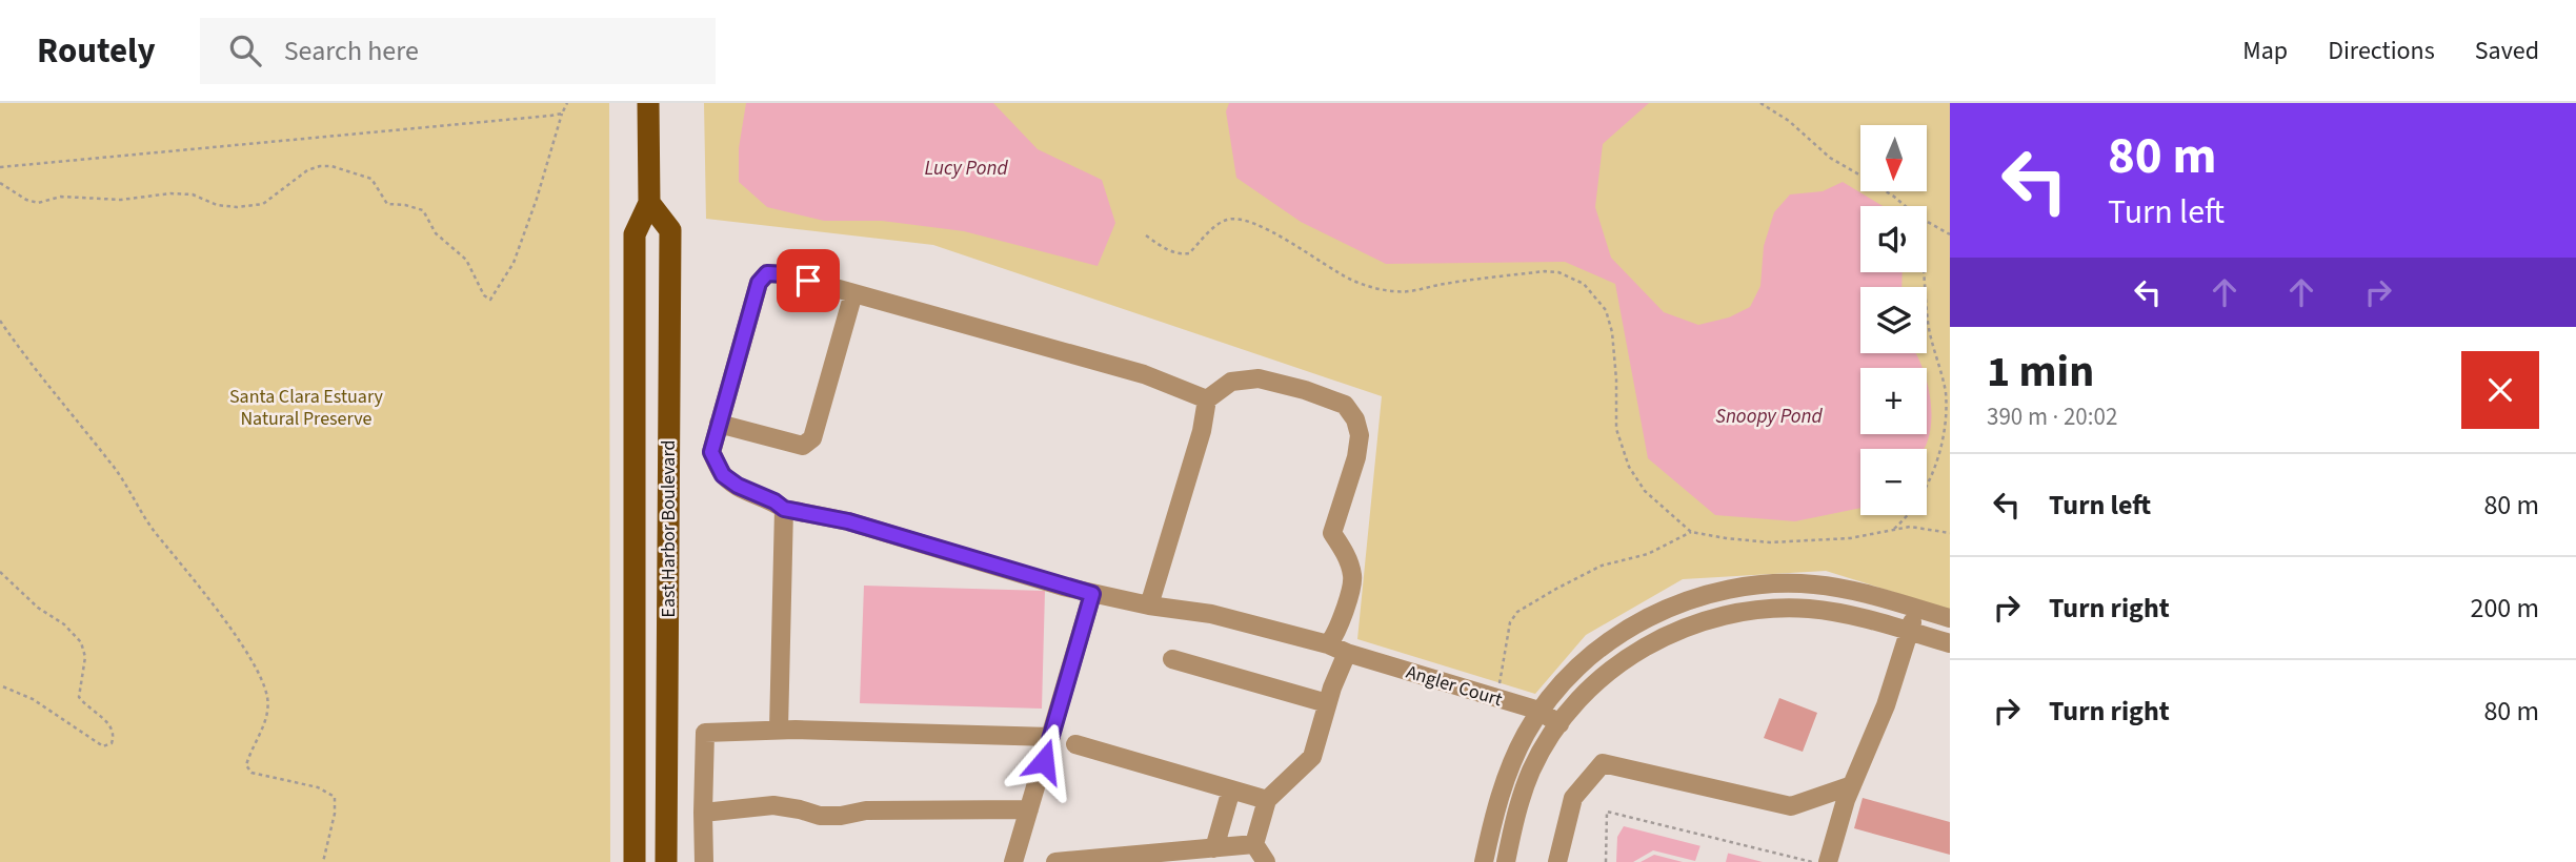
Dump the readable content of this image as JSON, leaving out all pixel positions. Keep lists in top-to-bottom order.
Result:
{
  "streets": {
    "main road": ["East Harbor Boulevard"],
    "street": ["Angler Court"]
  },
  "water": ["Lucy Pond", "Snoopy Pond"],
  "parks": ["Santa Clara Estuary Natural Preserve"],
  "north": "bottom",
  "page": {
    "header": "Routely",
    "search": "Search here",
    "nav": ["Map", "Directions", "Saved"],
    "turn": ["80 m", "Turn left"],
    "map_buttons": ["+", "−"],
    "heading": ["1 min", "390 m · 20:02"],
    "list": [
      {
        "name": "Turn left",
        "value": "80 m"
      },
      {
        "name": "Turn right",
        "value": "200 m"
      },
      {
        "name": "Turn right",
        "value": "80 m"
      }
    ]
  }
}
